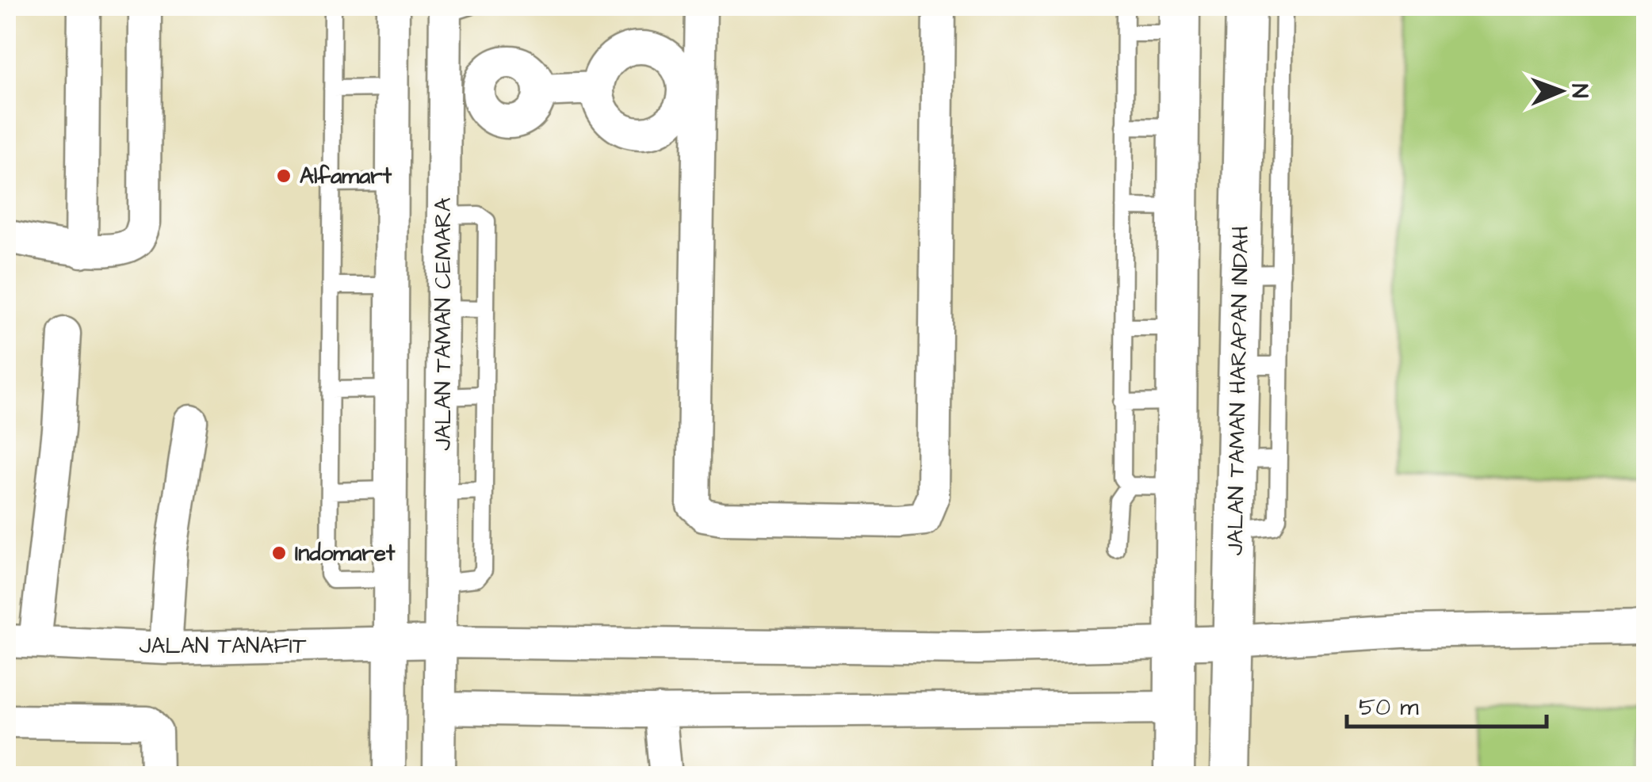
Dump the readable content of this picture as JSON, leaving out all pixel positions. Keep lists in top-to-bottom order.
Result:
{
  "streets": {
    "street": ["JALAN TAMAN CEMARA", "JALAN TAMAN HARAPAN INDAH", "JALAN TANAFIT"]
  },
  "crossings": [
    ["JALAN TAMAN CEMARA", "JALAN TANAFIT"],
    ["JALAN TAMAN HARAPAN INDAH", "JALAN TANAFIT"]
  ],
  "places": ["Alfamart", "Indomaret"],
  "scale_bar": "50 m",
  "north": "right"
}
